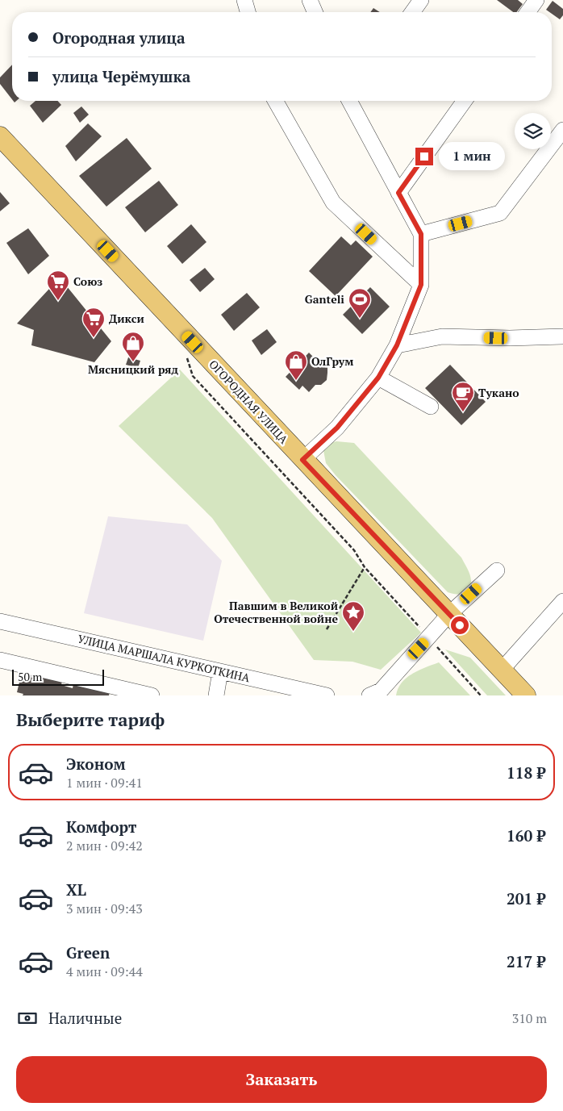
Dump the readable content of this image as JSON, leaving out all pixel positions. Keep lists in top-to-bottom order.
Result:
{
  "streets": {
    "main road": ["ОГОРОДНАЯ УЛИЦА"],
    "street": ["УЛИЦА МАРШАЛА КУРКОТКИНА"]
  },
  "places": {
    "supermarket": ["Союз", "Дикси"],
    "sports": ["Ganteli"],
    "shop": ["Мясницкий ряд", "ОлГрум"],
    "cafe": ["Тукано"],
    "place": ["Павшим в Великой Отечественной войне"]
  },
  "scale_bar": "50 m",
  "page": {
    "banner": ["Огородная улица", "улица Черёмушка"],
    "bubble": "1 мин",
    "scale": "50 m",
    "heading": "Выберите тариф",
    "list": [
      {
        "name": "Эконом",
        "note": "1 мин · 09:41",
        "value": "118 ₽"
      },
      {
        "name": "Комфорт",
        "note": "2 мин · 09:42",
        "value": "160 ₽"
      },
      {
        "name": "XL",
        "note": "3 мин · 09:43",
        "value": "201 ₽"
      },
      {
        "name": "Green",
        "note": "4 мин · 09:44",
        "value": "217 ₽"
      }
    ],
    "pay": ["Наличные", "310 m"],
    "buttons": "Заказать"
  }
}
